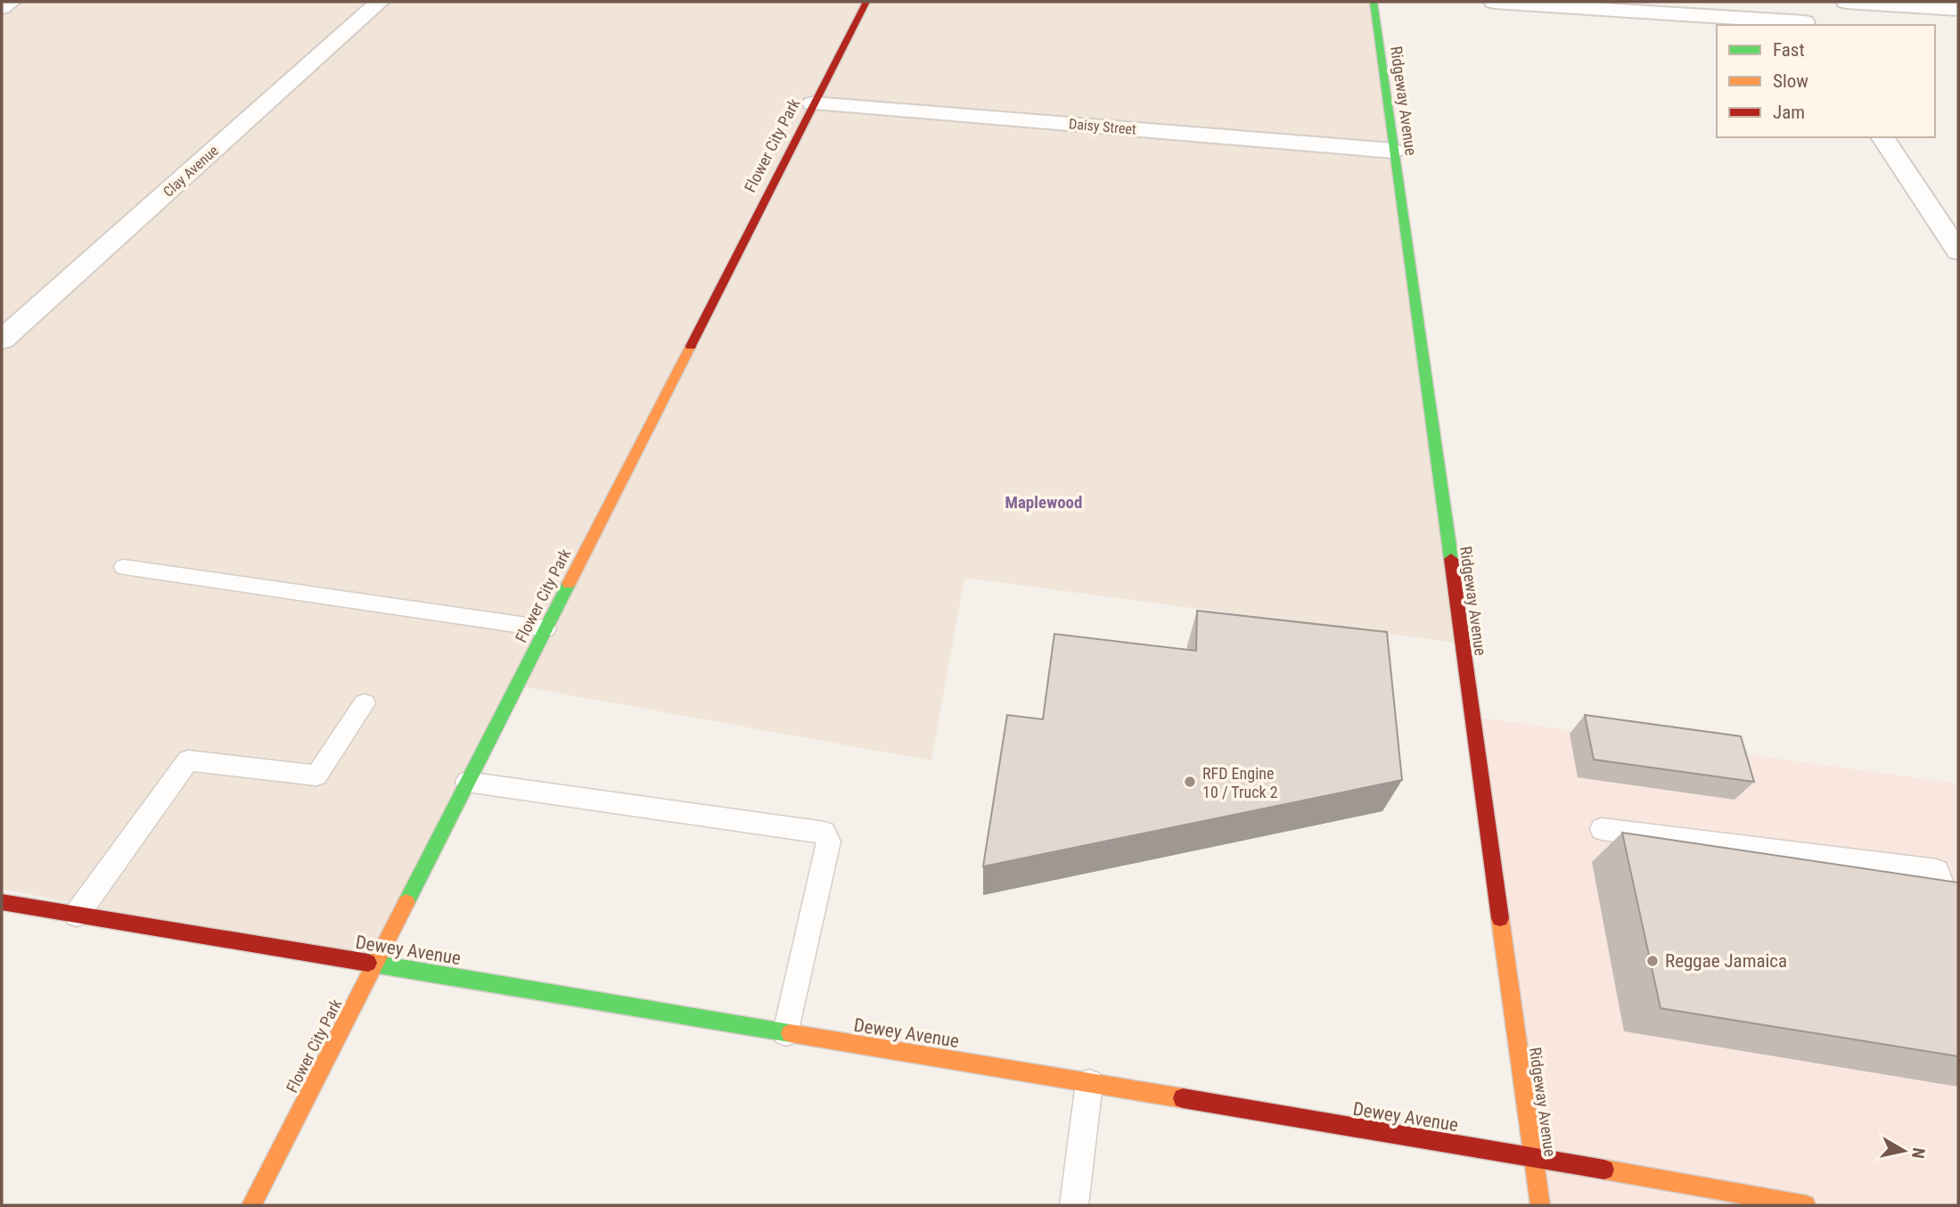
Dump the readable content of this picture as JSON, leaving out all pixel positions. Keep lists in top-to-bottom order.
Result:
{
  "streets": {
    "street": [
      "Ridgeway Avenue",
      "Daisy Street",
      "Flower City Park",
      "Clay Avenue",
      "Dewey Avenue"
    ]
  },
  "crossings": [
    ["Ridgeway Avenue", "Daisy Street"],
    ["Ridgeway Avenue", "Dewey Avenue"],
    ["Daisy Street", "Flower City Park"],
    ["Flower City Park", "Dewey Avenue"]
  ],
  "districts": ["Maplewood"],
  "places": ["RFD Engine 10 / Truck 2", "Reggae Jamaica"],
  "legend": ["Fast", "Slow", "Jam"],
  "north": "right"
}
